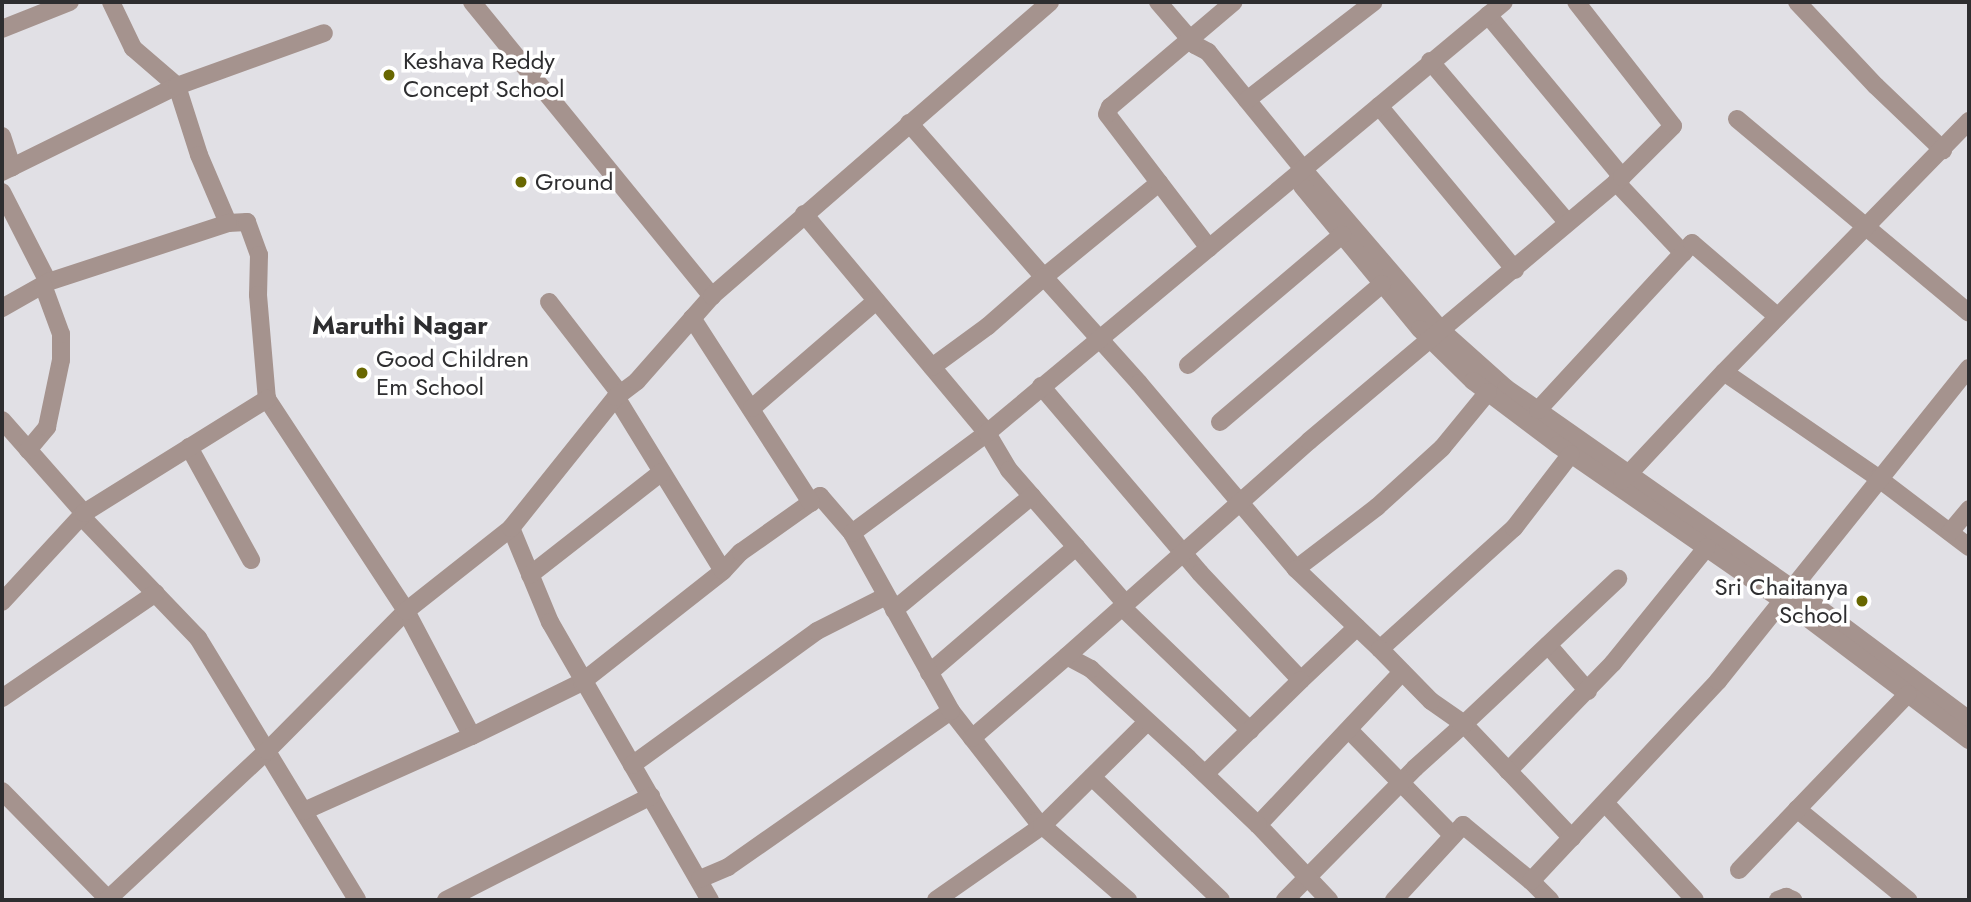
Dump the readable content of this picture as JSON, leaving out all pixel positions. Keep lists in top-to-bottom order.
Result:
{
  "districts": ["Maruthi Nagar"],
  "places": [
    "Keshava Reddy Concept School",
    "Ground",
    "Good Children Em School",
    "Sri Chaitanya School"
  ]
}
